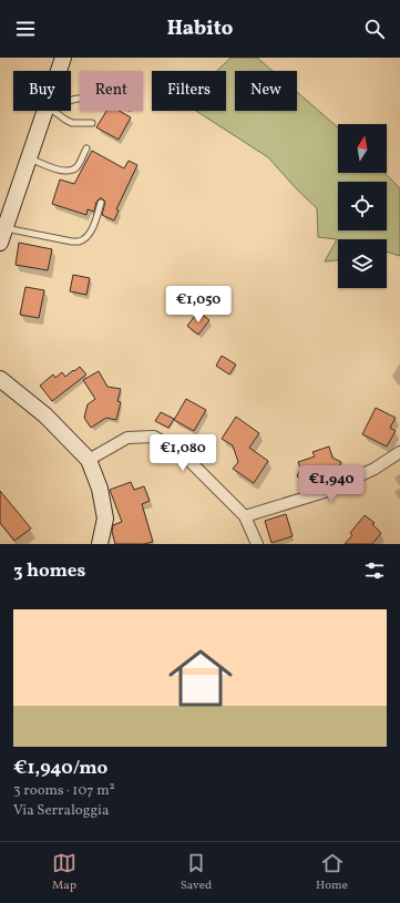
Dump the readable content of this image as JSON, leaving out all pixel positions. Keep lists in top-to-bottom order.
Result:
{
  "north": "top",
  "page": {
    "header": "Habito",
    "chip": [
      "Buy",
      "Rent",
      "Filters",
      "New"
    ],
    "price": ["€1,050", "€1,080", "€1,940"],
    "heading": "3 homes",
    "list": [
      {
        "name": "€1,940/mo",
        "note": "3 rooms · 107 m² · Via Serraloggia"
      }
    ],
    "tabs": ["Map", "Saved", "Home"]
  }
}
